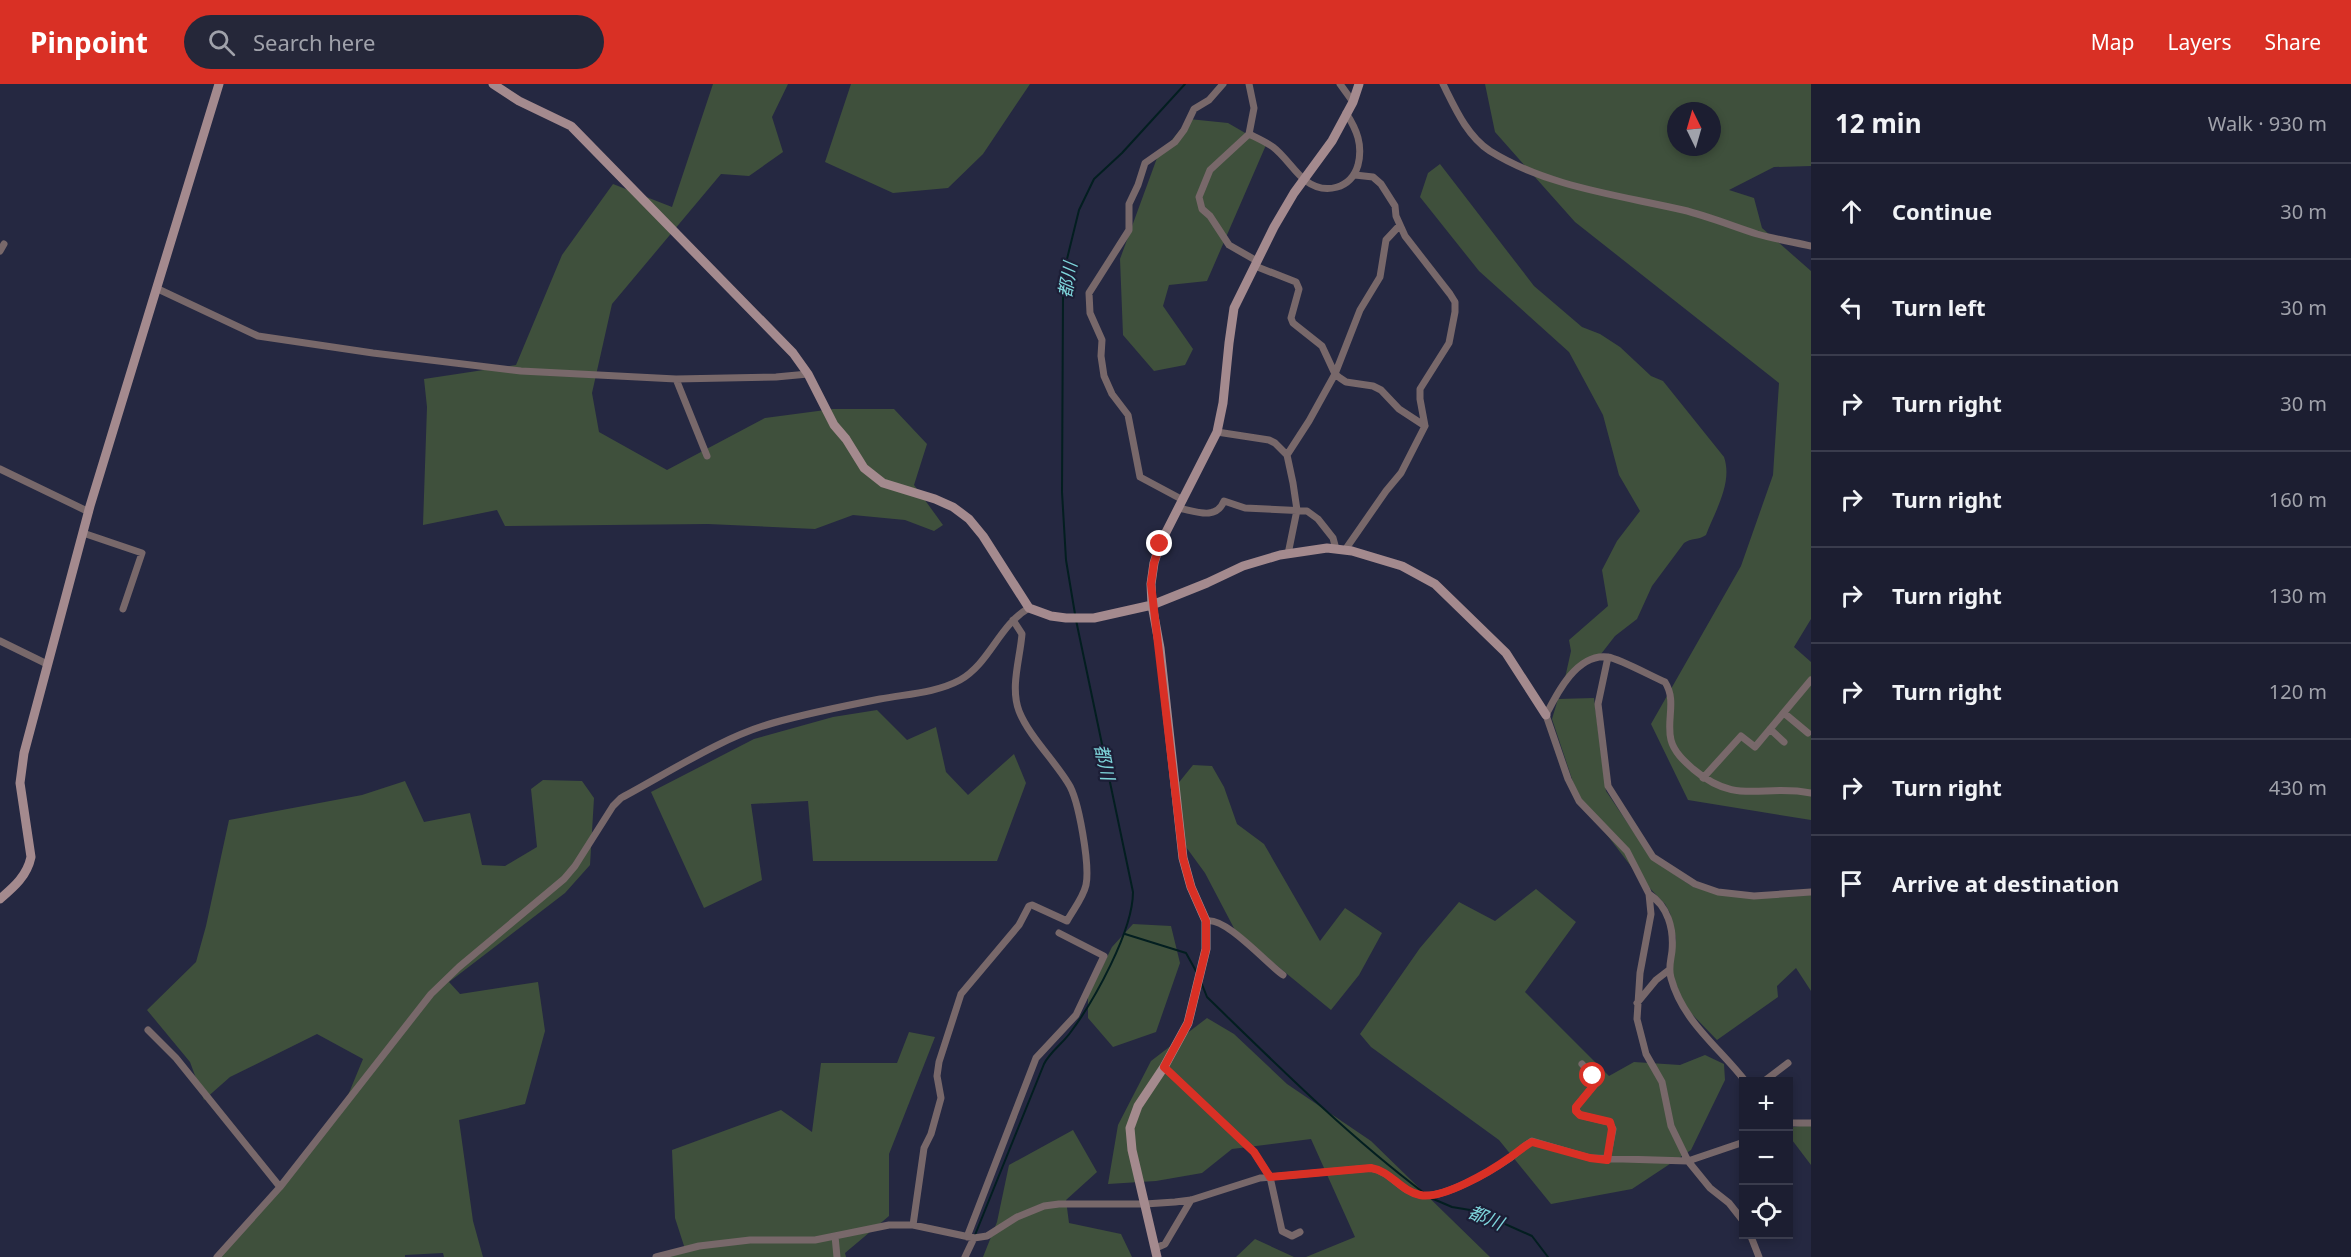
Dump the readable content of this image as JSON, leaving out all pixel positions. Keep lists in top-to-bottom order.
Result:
{
  "water": ["都川"],
  "north": "top",
  "page": {
    "header": "Pinpoint",
    "search": "Search here",
    "nav": ["Map", "Layers", "Share"],
    "heading": ["12 min", "Walk · 930 m"],
    "list": [
      ["Continue", "30 m"],
      ["Turn left", "30 m"],
      ["Turn right", "30 m"],
      ["Turn right", "160 m"],
      ["Turn right", "130 m"],
      ["Turn right", "120 m"],
      ["Turn right", "430 m"],
      "Arrive at destination"
    ],
    "map_buttons": ["+", "−"]
  }
}
